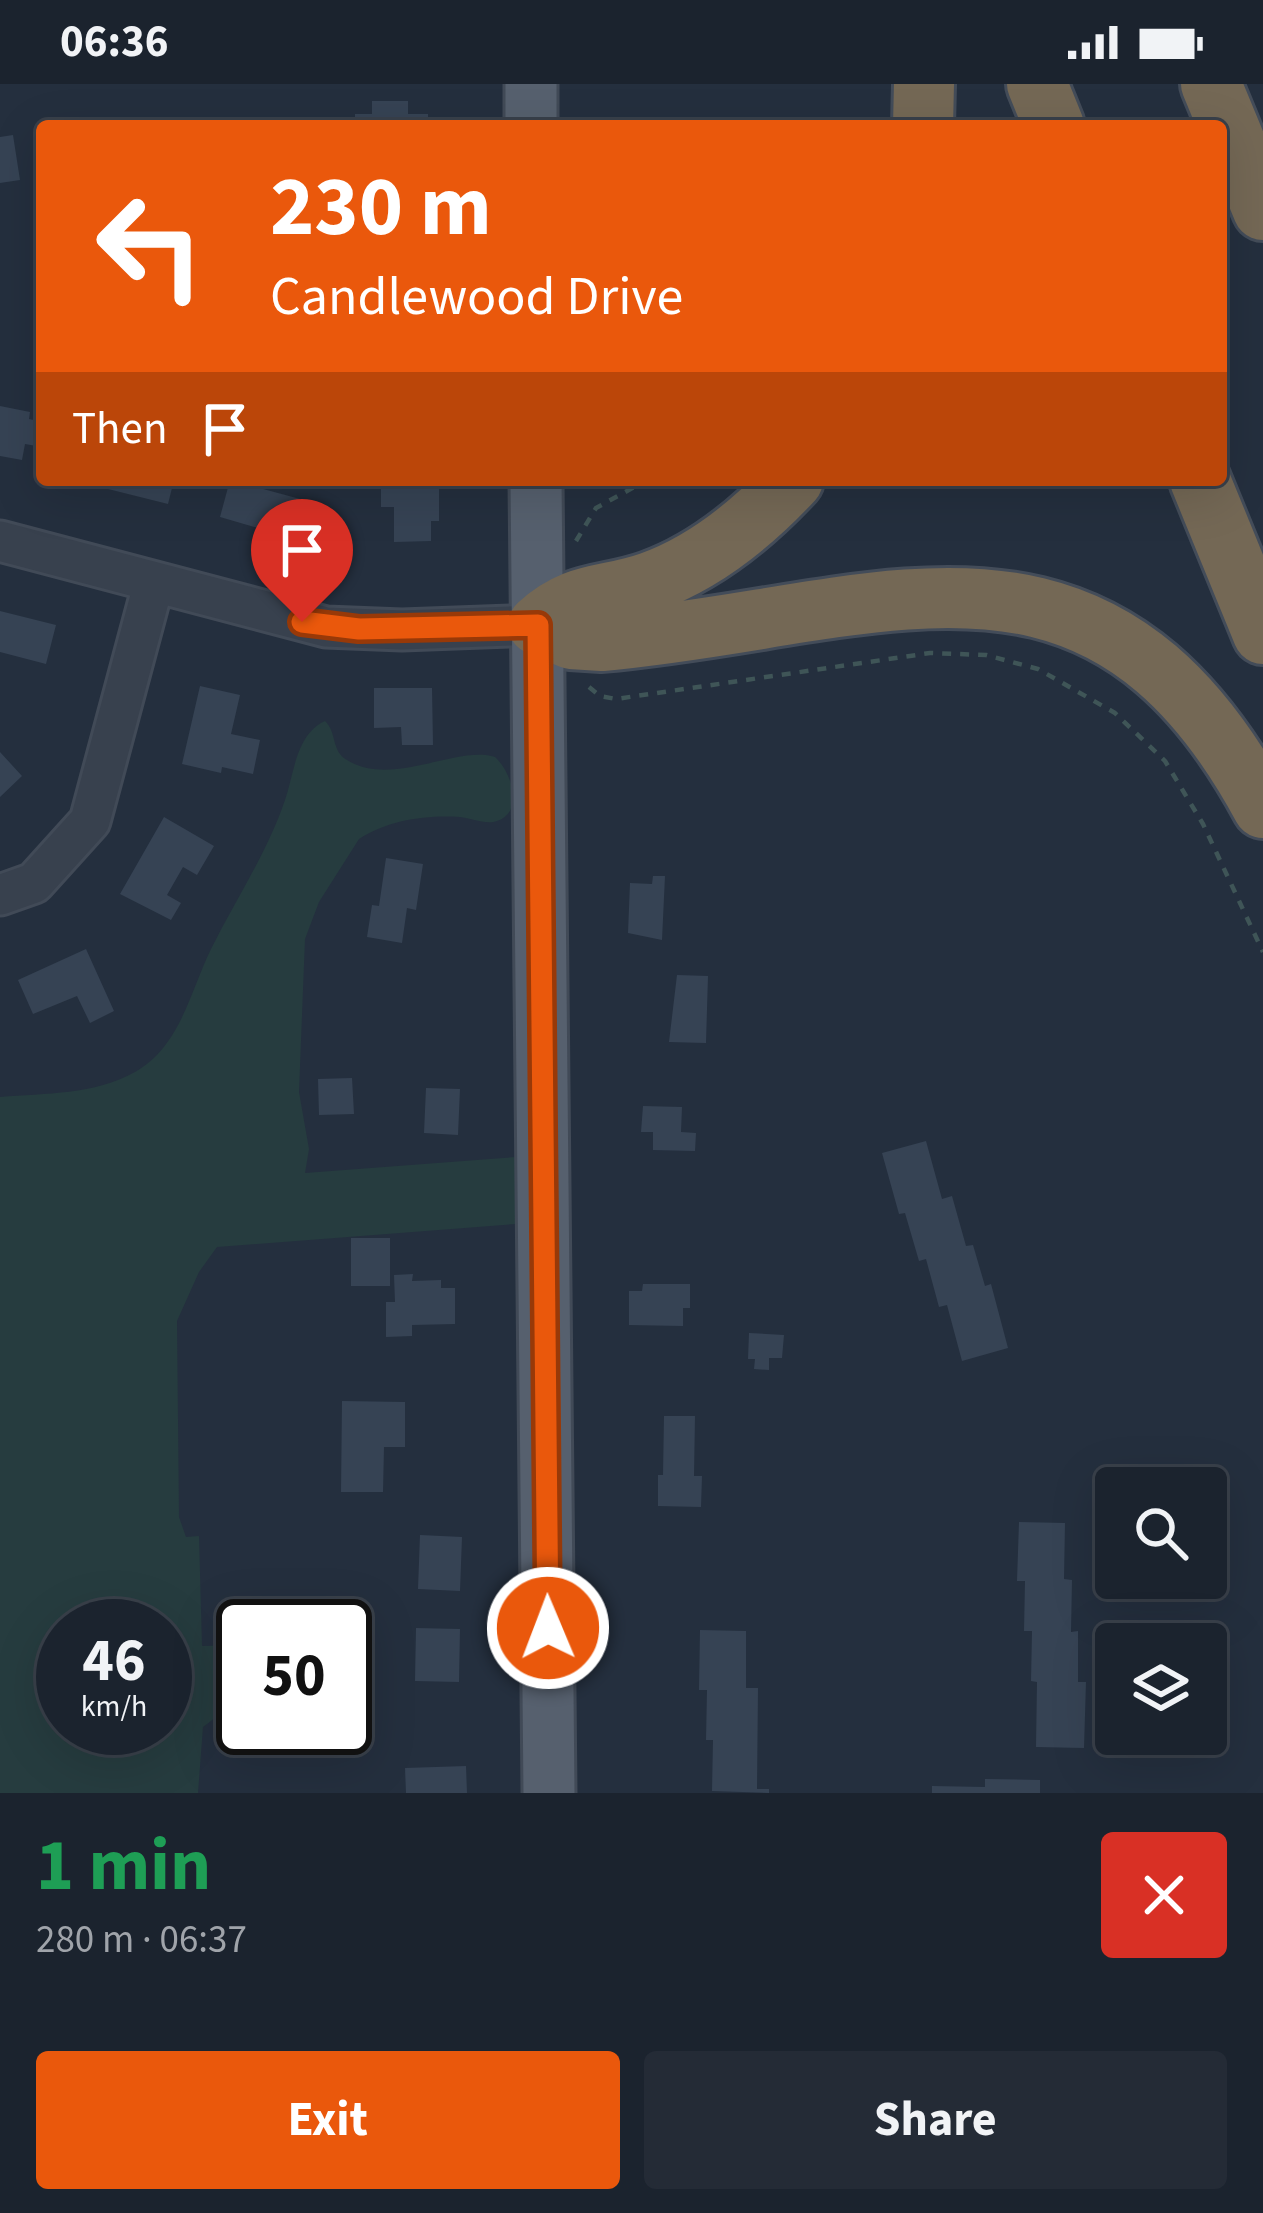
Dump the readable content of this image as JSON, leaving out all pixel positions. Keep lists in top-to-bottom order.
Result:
{
  "page": {
    "status": "06:36",
    "turn": ["230 m", "Candlewood Drive"],
    "then": "Then",
    "speed": "46 km/h",
    "limit": "50",
    "heading": ["1 min", "280 m · 06:37"],
    "buttons": ["Exit", "Share"]
  }
}
